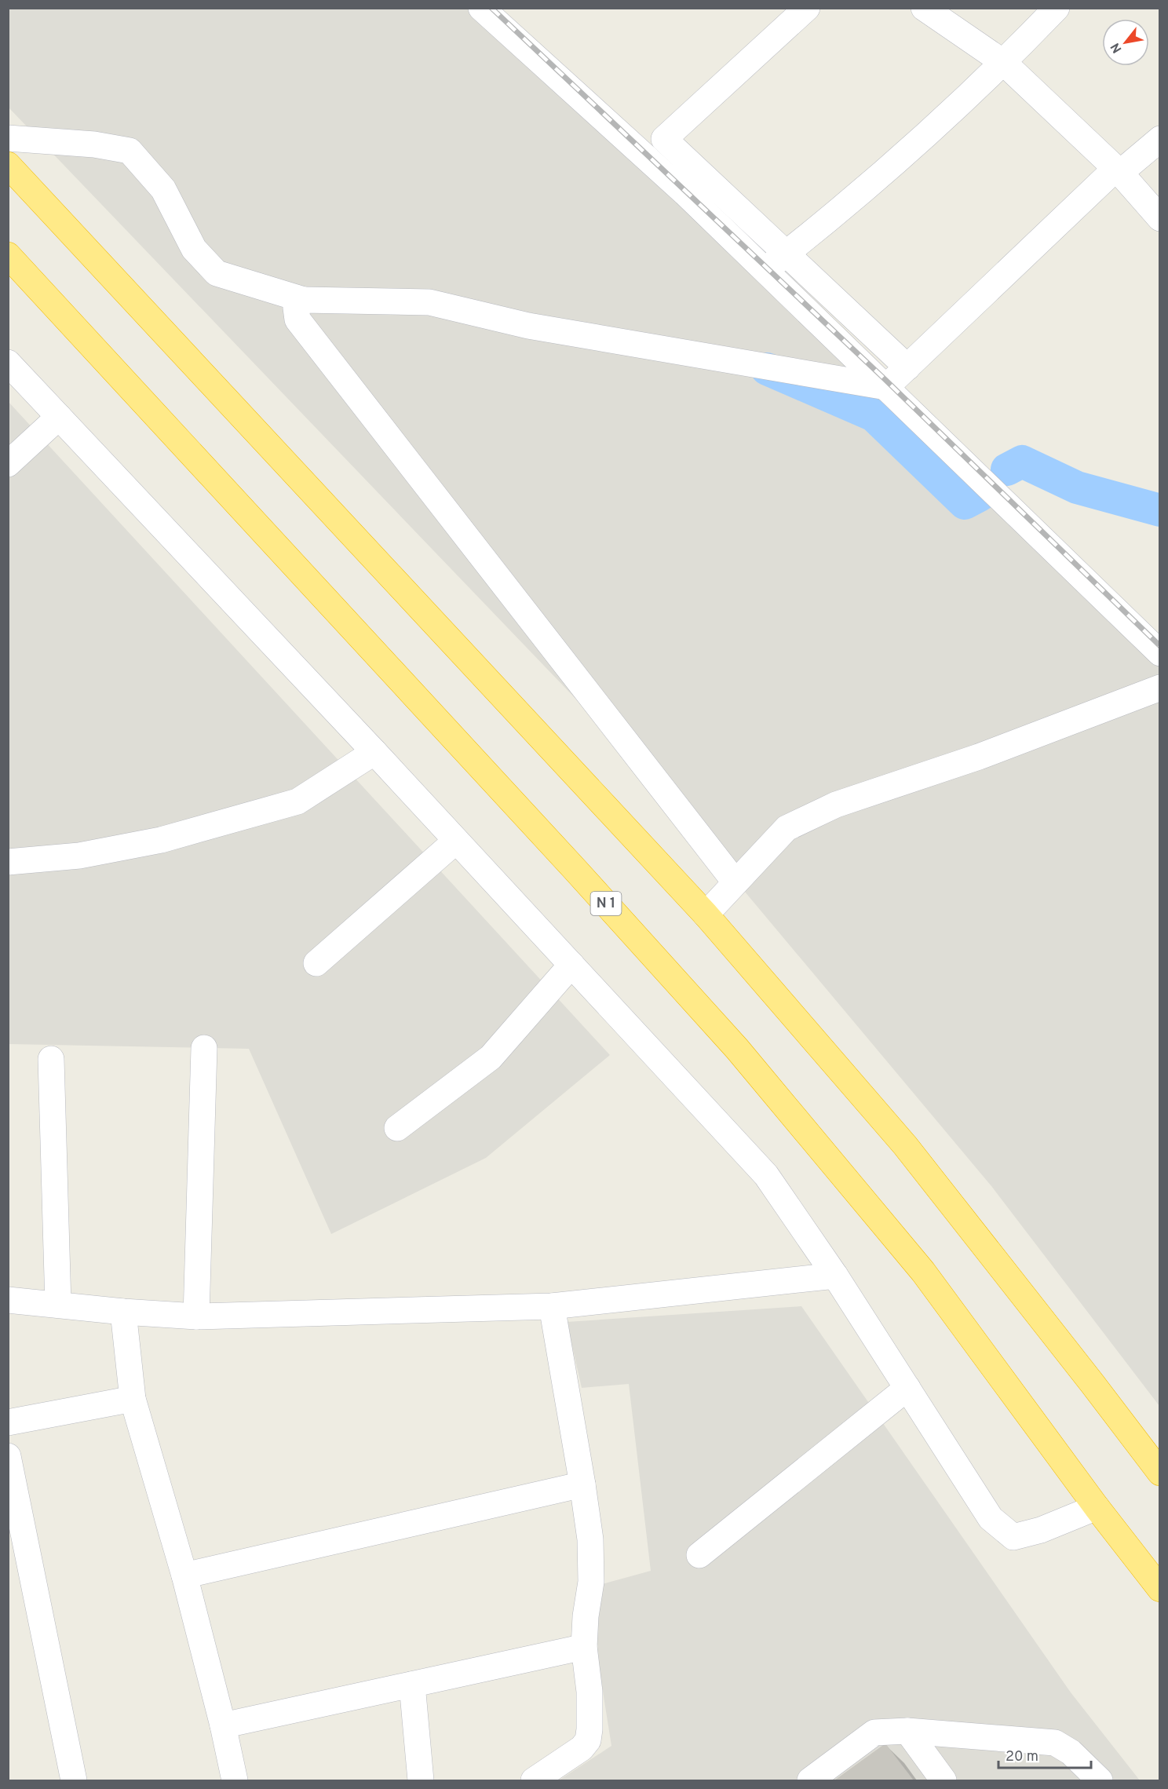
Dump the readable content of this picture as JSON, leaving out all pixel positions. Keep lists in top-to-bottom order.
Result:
{
  "streets": {
    "highway": ["N 1"]
  },
  "scale_bar": "20 m",
  "north": "bottom left"
}
